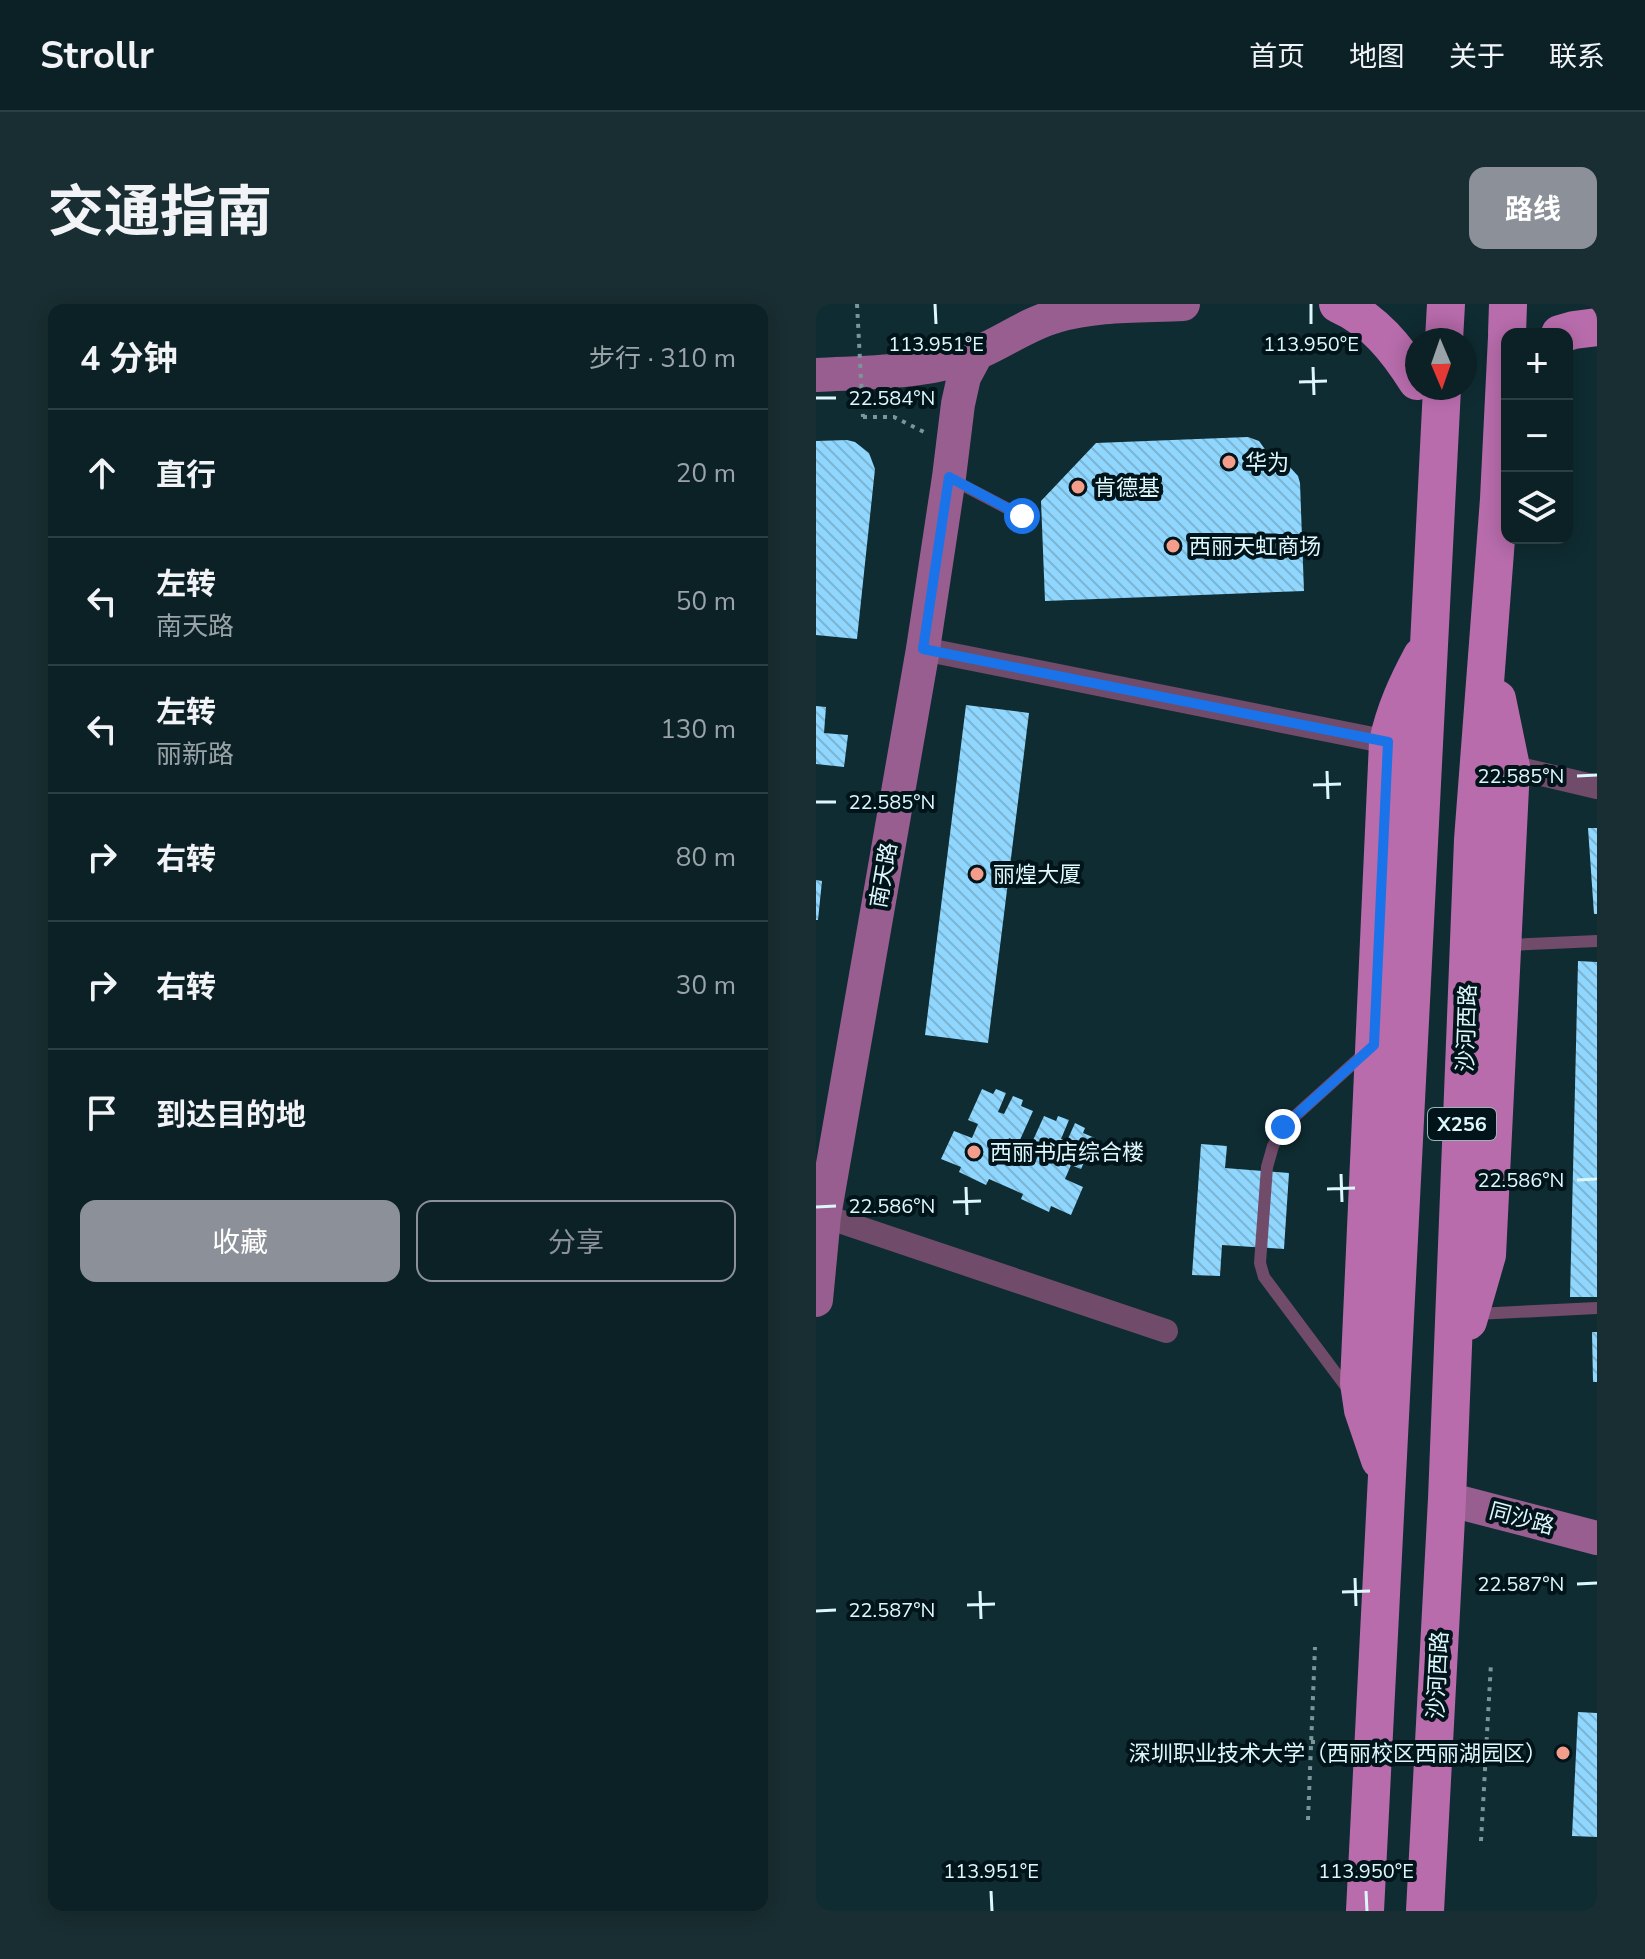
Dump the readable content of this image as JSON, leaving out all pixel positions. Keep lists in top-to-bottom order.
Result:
{
  "streets": {
    "main road": ["沙河西路", "X256"],
    "street": ["南天路", "同沙路"]
  },
  "crossings": [
    ["沙河西路", "同沙路"]
  ],
  "places": [
    "华为",
    "肯德基",
    "西丽天虹商场",
    "丽煌大厦",
    "西丽书店综合楼",
    "深圳职业技术大学（西丽校区西丽湖园区）"
  ],
  "north": "bottom",
  "page": {
    "header": "Strollr",
    "nav": [
      "首页",
      "地图",
      "关于",
      "联系"
    ],
    "title": "交通指南",
    "buttons": [
      "路线",
      ["收藏", "分享"]
    ],
    "heading": ["4 分钟", "步行 · 310 m"],
    "map_buttons": ["+", "−"],
    "list": [
      ["直行", "20 m"],
      ["左转", "南天路", "50 m"],
      ["左转", "丽新路", "130 m"],
      ["右转", "80 m"],
      ["右转", "30 m"],
      "到达目的地"
    ]
  },
  "coordinates": [
    "113.951°E",
    "113.950°E",
    "22.584°N",
    "22.585°N",
    "22.586°N",
    "22.587°N"
  ]
}
